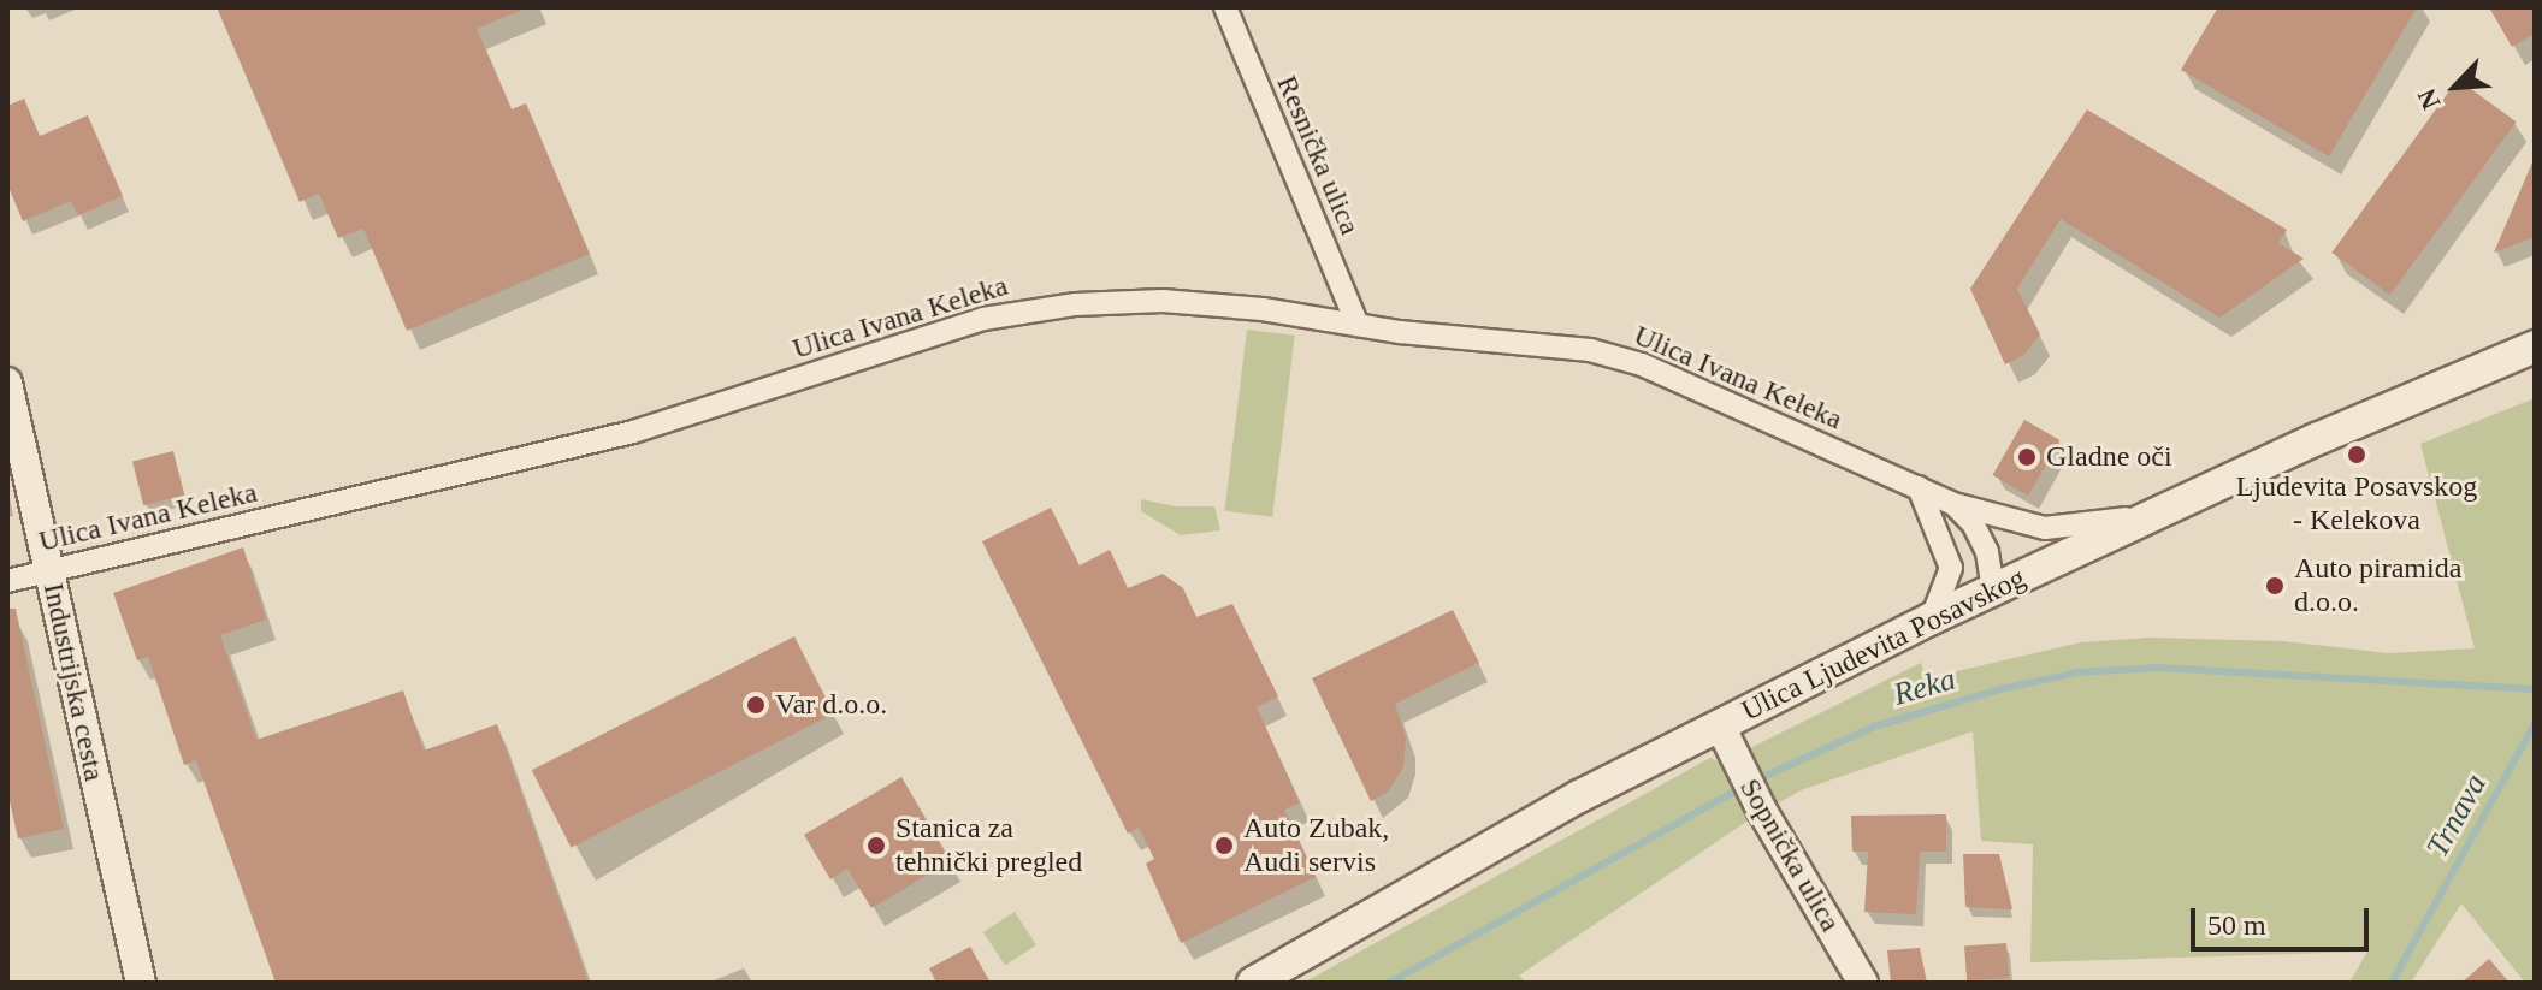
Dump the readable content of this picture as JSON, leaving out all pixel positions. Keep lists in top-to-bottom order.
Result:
{
  "streets": {
    "main road": ["Ulica Ljudevita Posavskog"],
    "street": [
      "Resnička ulica",
      "Ulica Ivana Keleka",
      "Industrijska cesta",
      "Sopnička ulica"
    ]
  },
  "crossings": [
    ["Resnička ulica", "Ulica Ivana Keleka"],
    ["Ulica Ivana Keleka", "Ulica Ljudevita Posavskog"],
    ["Ulica Ivana Keleka", "Industrijska cesta"],
    ["Ulica Ljudevita Posavskog", "Sopnička ulica"]
  ],
  "water": ["Reka", "Trnava"],
  "places": [
    "Ljudevita Posavskog - Kelekova",
    "Gladne oči",
    "Auto piramida d.o.o.",
    "Var d.o.o.",
    "Stanica za tehnički pregled",
    "Auto Zubak, Audi servis"
  ],
  "scale_bar": "50 m",
  "north": "bottom left"
}
